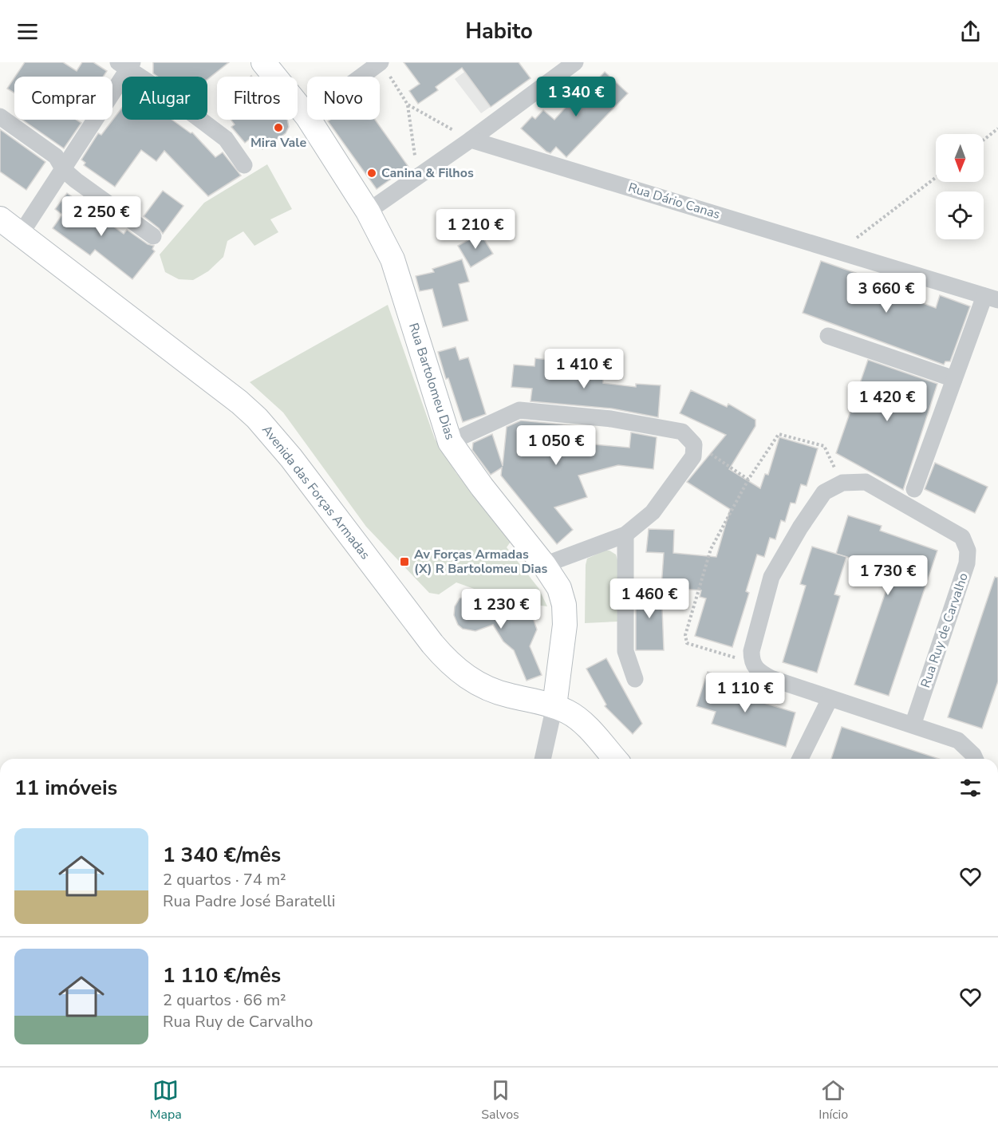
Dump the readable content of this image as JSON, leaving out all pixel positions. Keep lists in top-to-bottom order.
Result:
{
  "streets": {
    "street": [
      "Rua Dário Canas",
      "Rua Bartolomeu Dias",
      "Avenida das Forças Armadas",
      "Rua Ruy de Carvalho"
    ]
  },
  "crossings": [
    ["Rua Bartolomeu Dias", "Avenida das Forças Armadas"]
  ],
  "places": {
    "other": ["Mira Vale", "Canina & Filhos"],
    "transit": ["Av Forças Armadas (X) R Bartolomeu Dias"]
  },
  "north": "bottom",
  "page": {
    "header": "Habito",
    "price": [
      "1 340 €",
      "2 250 €",
      "1 210 €",
      "3 660 €",
      "1 410 €",
      "1 420 €",
      "1 050 €",
      "1 730 €",
      "1 460 €",
      "1 230 €",
      "1 110 €"
    ],
    "chip": [
      "Comprar",
      "Alugar",
      "Filtros",
      "Novo"
    ],
    "heading": "11 imóveis",
    "list": [
      {
        "name": "1 340 €/mês",
        "note": "2 quartos · 74 m² · Rua Padre José Baratelli"
      },
      {
        "name": "1 110 €/mês",
        "note": "2 quartos · 66 m² · Rua Ruy de Carvalho"
      }
    ],
    "tabs": ["Mapa", "Salvos", "Início"]
  }
}
